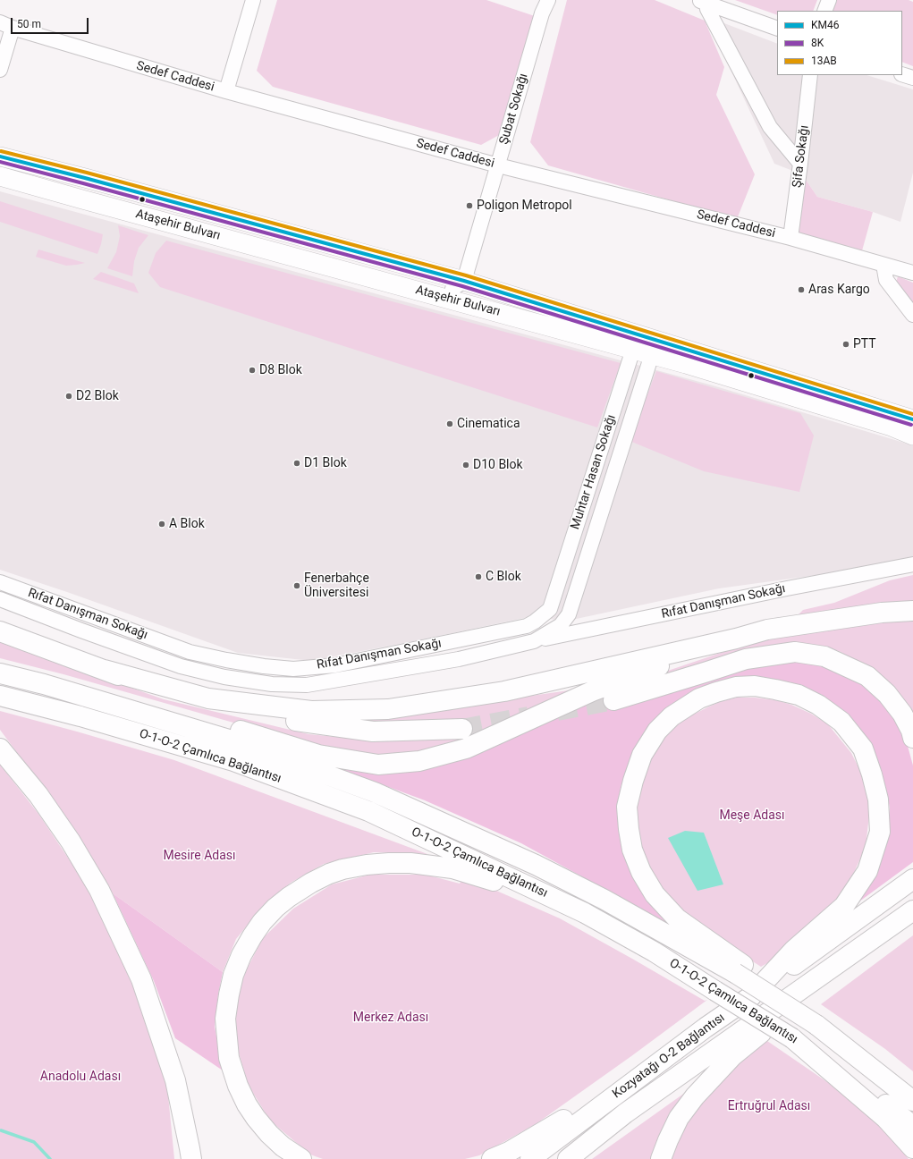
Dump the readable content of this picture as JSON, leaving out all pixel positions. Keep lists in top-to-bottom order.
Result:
{
  "streets": {
    "highway": ["O-1-O-2 Çamlıca Bağlantısı", "Kozyatağı O-2 Bağlantısı"],
    "main road": ["Ataşehir Bulvarı"],
    "street": [
      "Sedef Caddesi",
      "Şubat Sokağı",
      "Şifa Sokağı",
      "Muhtar Hasan Sokağı",
      "Rıfat Danışman Sokağı"
    ]
  },
  "crossings": [
    ["Sedef Caddesi", "Şubat Sokağı"],
    ["Sedef Caddesi", "Şifa Sokağı"],
    ["Şubat Sokağı", "Ataşehir Bulvarı"],
    ["Ataşehir Bulvarı", "Muhtar Hasan Sokağı"],
    ["Muhtar Hasan Sokağı", "Rıfat Danışman Sokağı"]
  ],
  "parks": [
    "Meşe Adası",
    "Mesire Adası",
    "Merkez Adası",
    "Anadolu Adası",
    "Ertruğrul Adası"
  ],
  "places": [
    "Poligon Metropol",
    "Aras Kargo",
    "PTT",
    "D8 Blok",
    "D2 Blok",
    "Cinematica",
    "D1 Blok",
    "D10 Blok",
    "A Blok",
    "C Blok",
    "Fenerbahçe Üniversitesi"
  ],
  "lines": ["transit line 13AB", "transit line KM46", "transit line 8K"],
  "legend": ["KM46", "8K", "13AB"],
  "scale_bar": "50 m"
}
